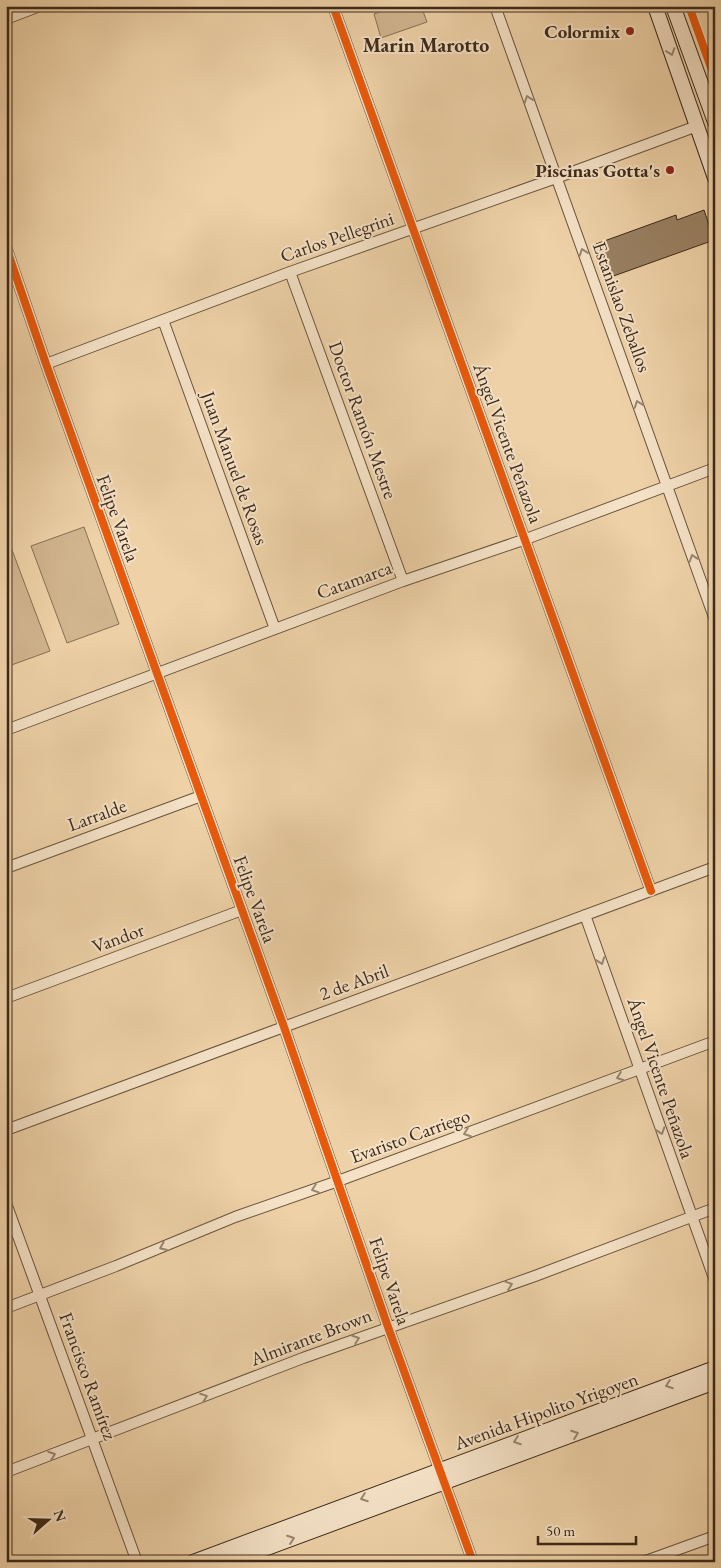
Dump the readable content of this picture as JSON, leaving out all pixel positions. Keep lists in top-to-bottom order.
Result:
{
  "streets": {
    "main road": ["Avenida Hipolito Yrigoyen"],
    "street": [
      "Carlos Pellegrini",
      "Estanislao Zeballos",
      "Doctor Ramón Mestre",
      "Ángel Vicente Peñazola",
      "Juan Manuel de Rosas",
      "Felipe Varela",
      "Catamarca",
      "Larralde",
      "Vandor",
      "2 de Abril",
      "Evaristo Carriego",
      "Almirante Brown",
      "Francisco Ramírez"
    ]
  },
  "crossings": [
    ["Carlos Pellegrini", "Estanislao Zeballos"],
    ["Carlos Pellegrini", "Doctor Ramón Mestre"],
    ["Carlos Pellegrini", "Ángel Vicente Peñazola"],
    ["Carlos Pellegrini", "Juan Manuel de Rosas"],
    ["Carlos Pellegrini", "Felipe Varela"],
    ["Estanislao Zeballos", "Catamarca"],
    ["Doctor Ramón Mestre", "Catamarca"],
    ["Ángel Vicente Peñazola", "Catamarca"],
    ["Ángel Vicente Peñazola", "2 de Abril"],
    ["Ángel Vicente Peñazola", "Evaristo Carriego"],
    ["Ángel Vicente Peñazola", "Almirante Brown"],
    ["Juan Manuel de Rosas", "Catamarca"],
    ["Felipe Varela", "Catamarca"],
    ["Felipe Varela", "Larralde"],
    ["Felipe Varela", "Vandor"],
    ["Felipe Varela", "2 de Abril"],
    ["Felipe Varela", "Evaristo Carriego"],
    ["Felipe Varela", "Almirante Brown"],
    ["Felipe Varela", "Avenida Hipolito Yrigoyen"],
    ["Evaristo Carriego", "Francisco Ramírez"],
    ["Almirante Brown", "Francisco Ramírez"]
  ],
  "one_way": ["Estanislao Zeballos", "Evaristo Carriego", "Almirante Brown"],
  "districts": ["Marin Marotto"],
  "places": ["Colormix", "Piscinas Gotta's"],
  "scale_bar": "50 m",
  "north": "right"
}
